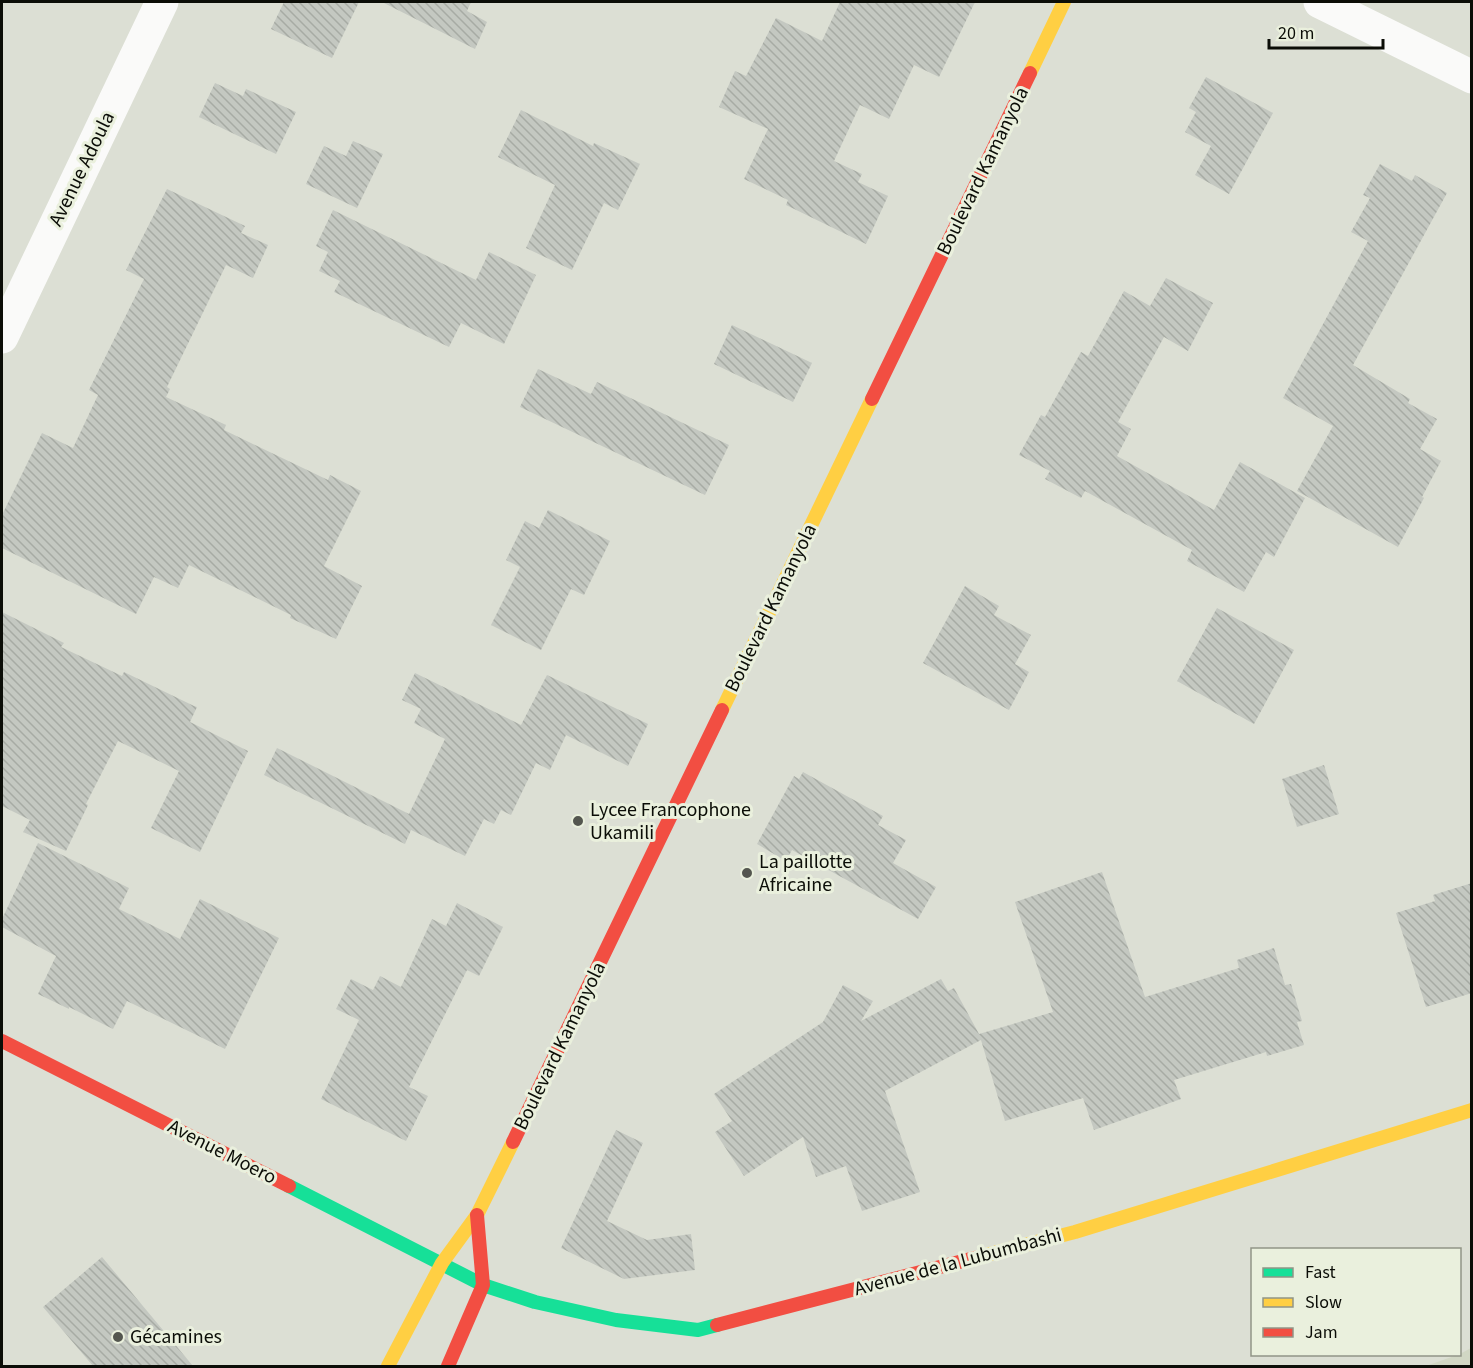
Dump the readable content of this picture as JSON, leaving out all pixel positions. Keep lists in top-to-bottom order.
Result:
{
  "streets": {
    "main road": ["Boulevard Kamanyola", "Avenue Moero", "Avenue de la Lubumbashi"],
    "street": ["Avenue Adoula"]
  },
  "crossings": [
    ["Boulevard Kamanyola", "Avenue Moero"],
    ["Boulevard Kamanyola", "Avenue de la Lubumbashi"],
    ["Avenue Moero", "Avenue de la Lubumbashi"]
  ],
  "places": ["Lycee Francophone Ukamili", "La paillotte Africaine", "Gécamines"],
  "legend": ["Fast", "Slow", "Jam"],
  "scale_bar": "20 m"
}
